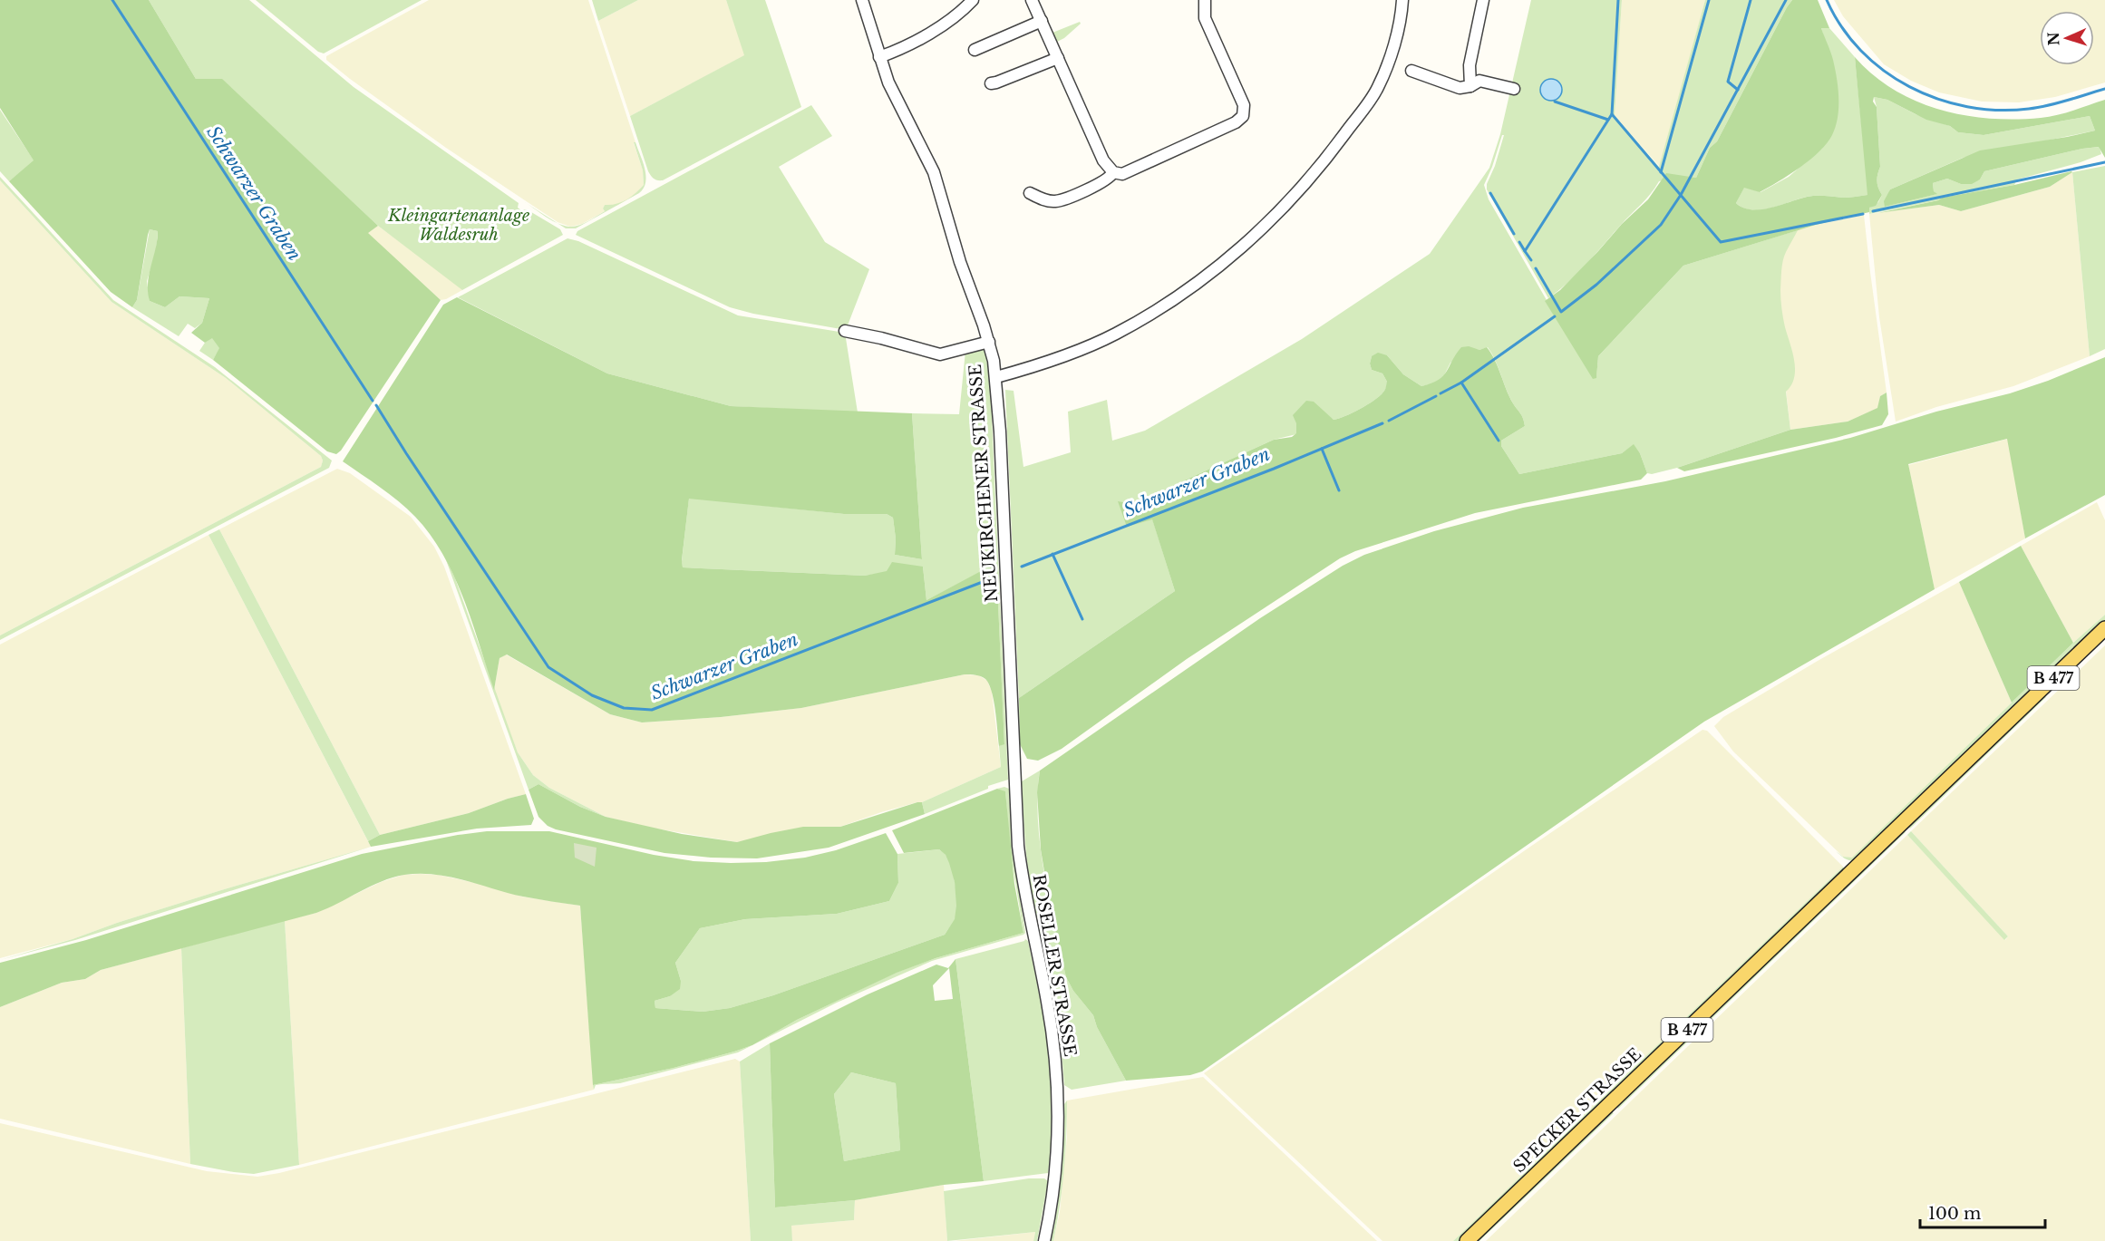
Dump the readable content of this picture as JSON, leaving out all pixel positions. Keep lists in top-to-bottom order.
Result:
{
  "streets": {
    "main road": ["B 477", "SPECKER STRASSE"],
    "street": ["NEUKIRCHENER STRASSE", "ROSELLER STRASSE"]
  },
  "crossings": [
    ["NEUKIRCHENER STRASSE", "ROSELLER STRASSE"]
  ],
  "water": ["Schwarzer Graben"],
  "parks": ["Kleingartenanlage Waldesruh"],
  "scale_bar": "100 m",
  "north": "left"
}
